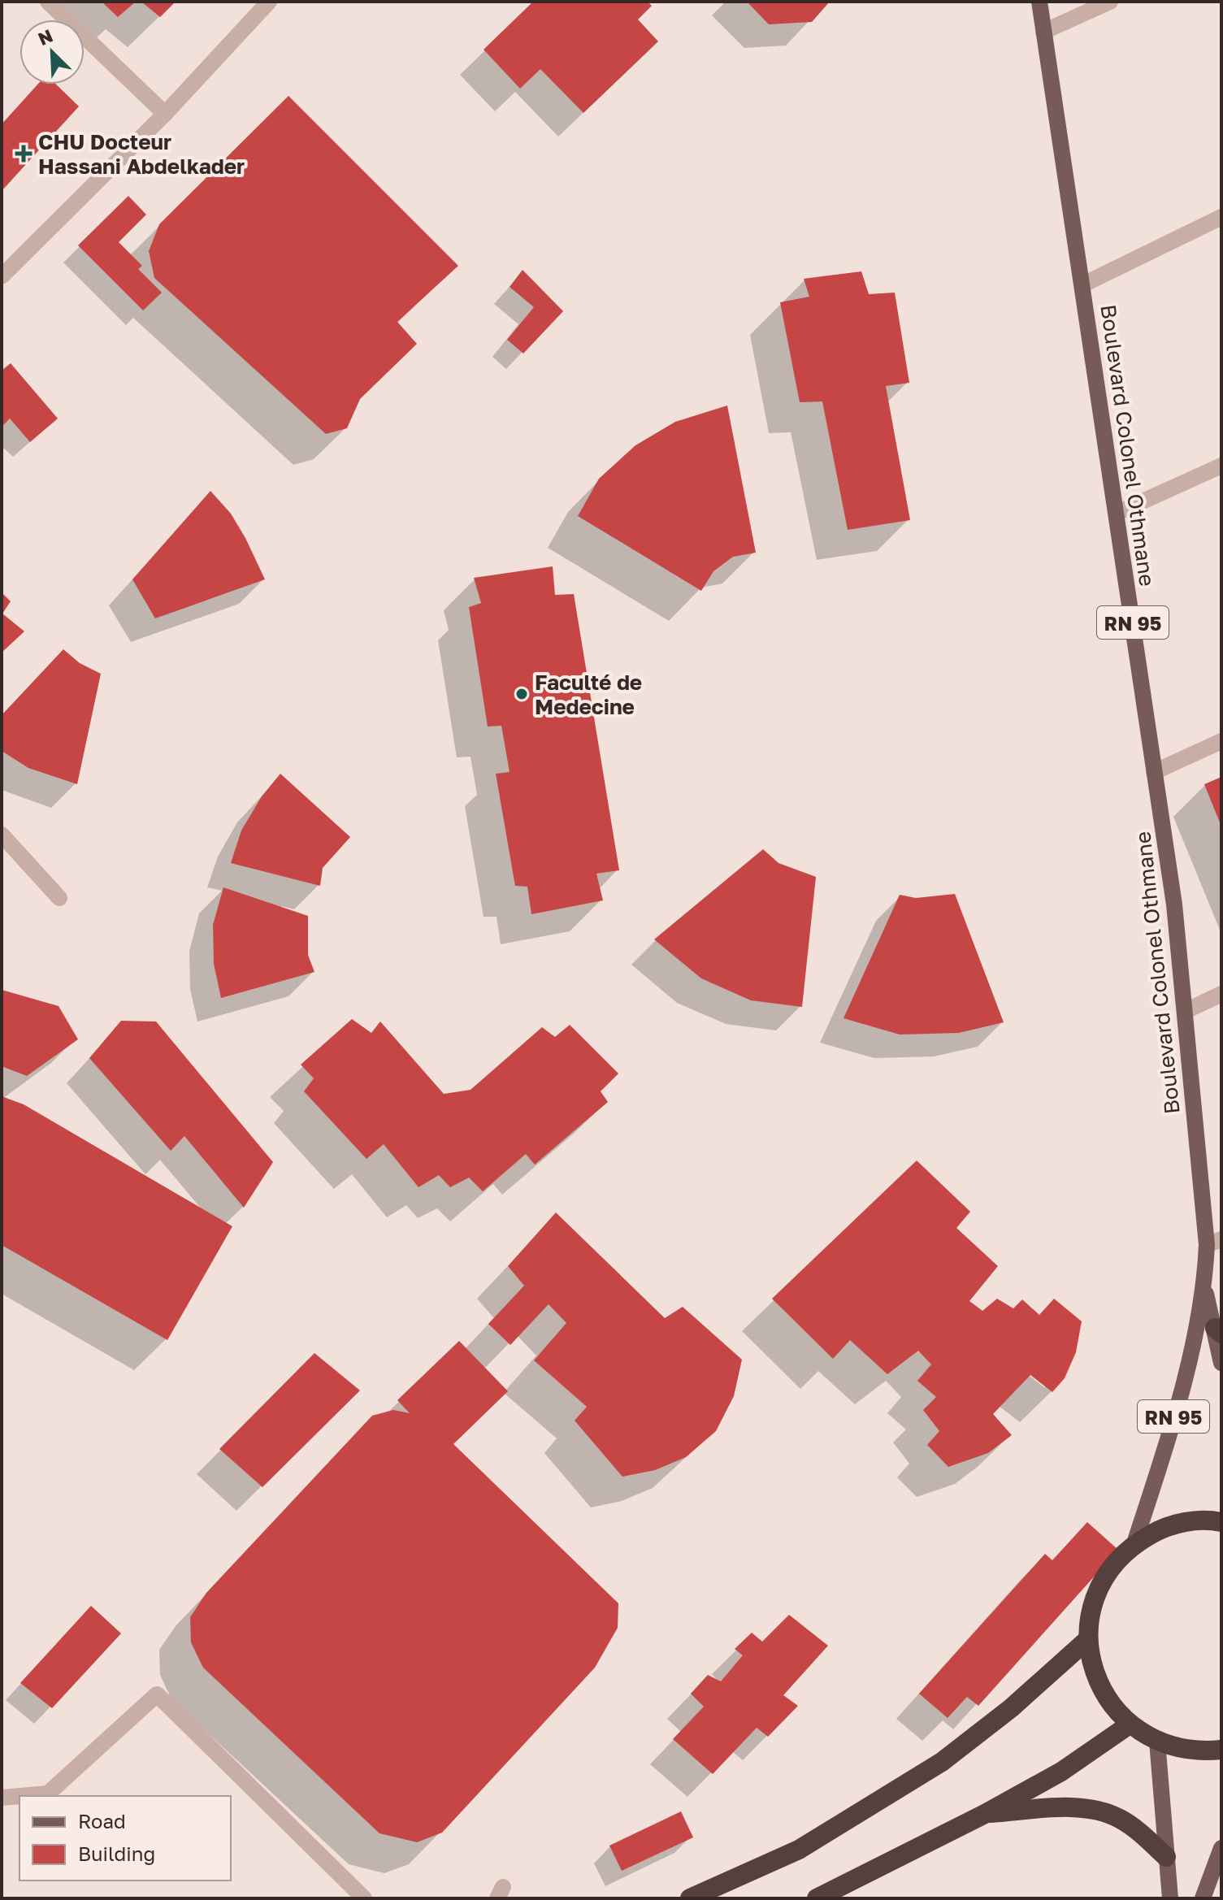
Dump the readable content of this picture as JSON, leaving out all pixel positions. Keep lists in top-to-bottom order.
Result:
{
  "streets": {
    "main road": ["Boulevard Colonel Othmane", "RN 95"]
  },
  "crossings": [
    ["Boulevard Colonel Othmane", "RN 95"]
  ],
  "places": {
    "health": ["CHU Docteur Hassani Abdelkader"],
    "other": ["Faculté de Medecine"]
  },
  "legend": ["Road", "Building"],
  "north": "top left"
}
